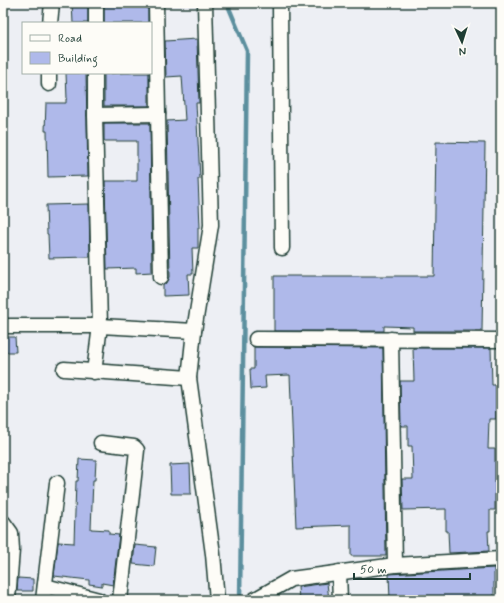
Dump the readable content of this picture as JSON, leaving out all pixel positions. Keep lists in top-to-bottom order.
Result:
{
  "legend": ["Road", "Building"],
  "scale_bar": "50 m",
  "north": "bottom"
}
